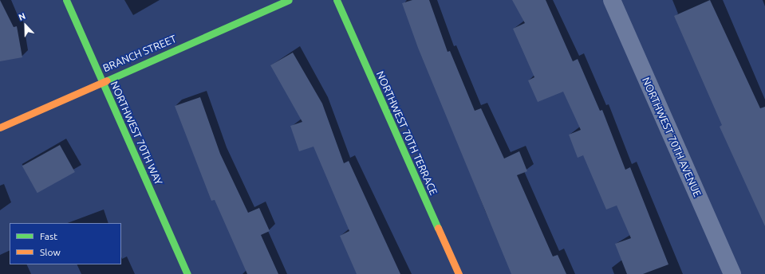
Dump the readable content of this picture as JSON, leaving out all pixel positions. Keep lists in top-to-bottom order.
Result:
{
  "streets": {
    "street": [
      "BRANCH STREET",
      "NORTHWEST 70TH WAY",
      "NORTHWEST 70TH TERRACE",
      "NORTHWEST 70TH AVENUE"
    ]
  },
  "crossings": [
    ["BRANCH STREET", "NORTHWEST 70TH WAY"]
  ],
  "legend": ["Fast", "Slow"],
  "north": "top"
}
